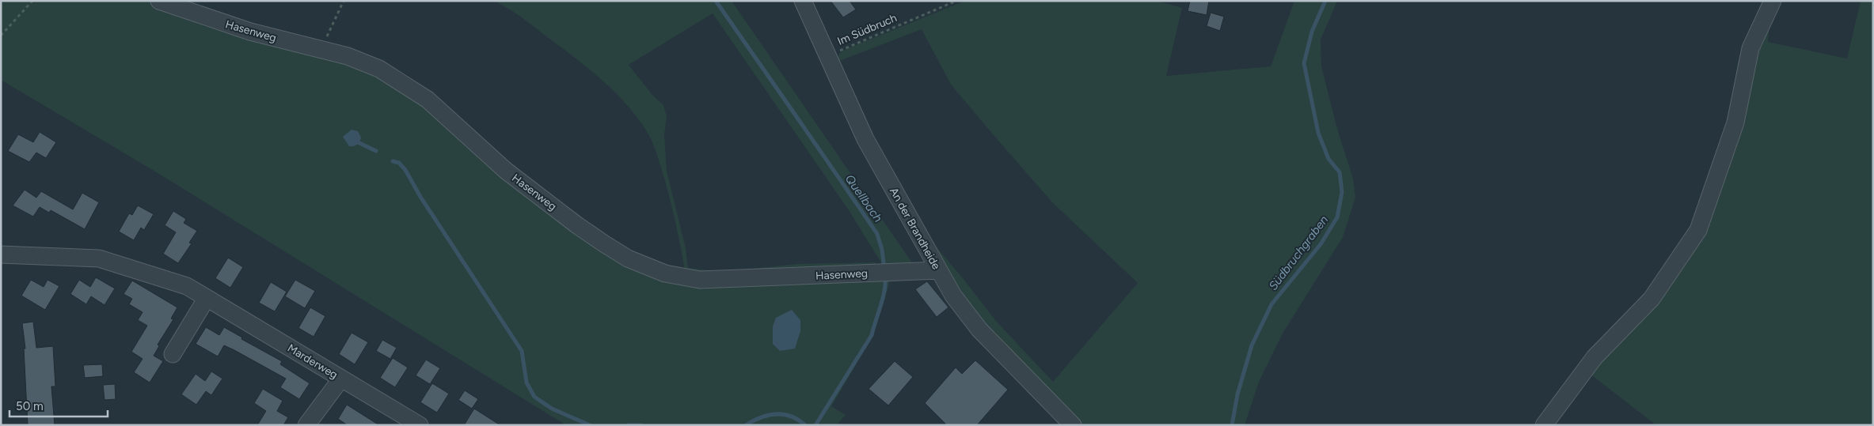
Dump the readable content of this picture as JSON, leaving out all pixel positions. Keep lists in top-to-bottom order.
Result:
{
  "streets": {
    "street": ["Hasenweg", "An der Brandheide", "Marderweg"],
    "path": ["Im Südbruch"]
  },
  "crossings": [
    ["Im Südbruch", "An der Brandheide"],
    ["Hasenweg", "An der Brandheide"]
  ],
  "water": ["Quellbach", "Südbruchgraben"],
  "scale_bar": "50 m"
}
